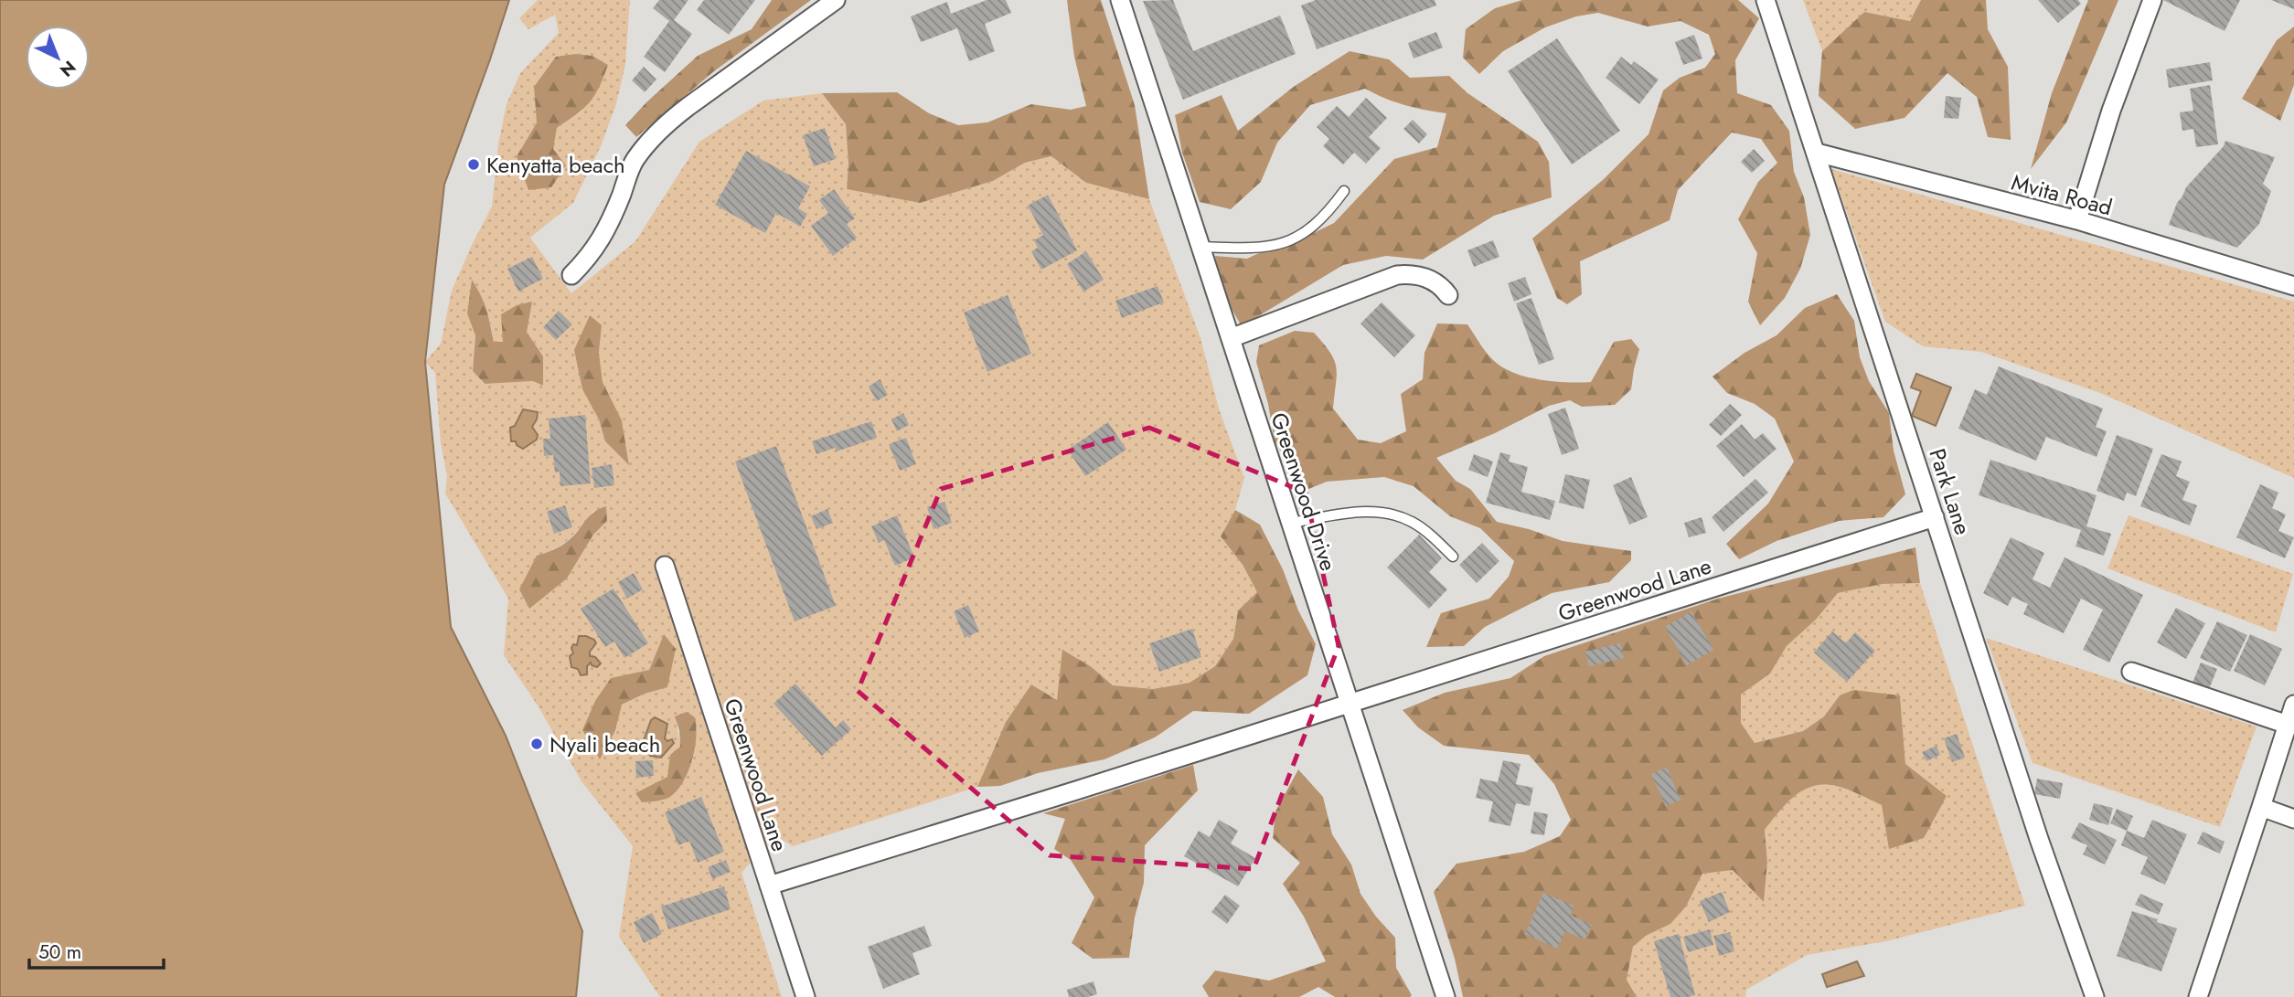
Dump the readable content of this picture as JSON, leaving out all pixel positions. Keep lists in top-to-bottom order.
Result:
{
  "streets": {
    "street": [
      "Mvita Road",
      "Greenwood Drive",
      "Park Lane",
      "Greenwood Lane"
    ]
  },
  "crossings": [
    ["Mvita Road", "Park Lane"],
    ["Greenwood Drive", "Greenwood Lane"],
    ["Park Lane", "Greenwood Lane"]
  ],
  "places": ["Kenyatta beach", "Nyali beach"],
  "scale_bar": "50 m",
  "north": "bottom right"
}
